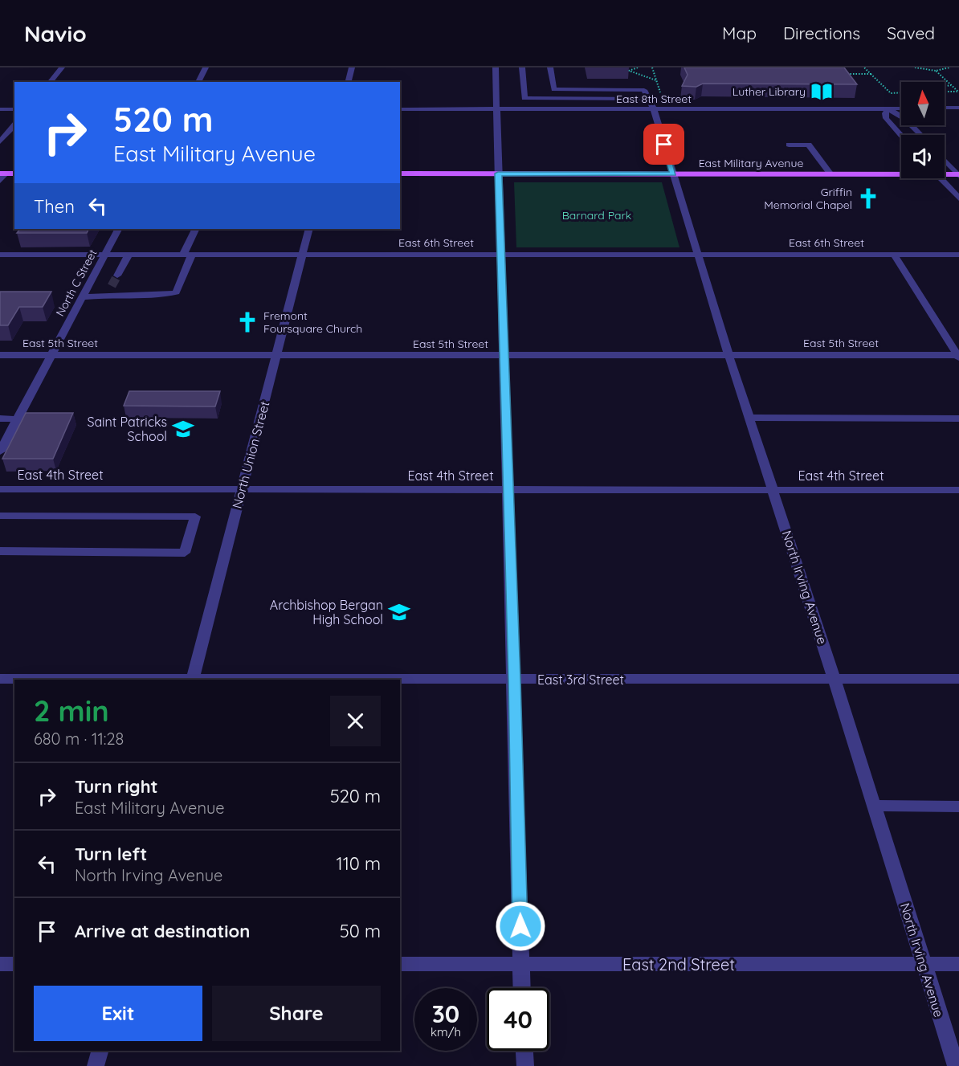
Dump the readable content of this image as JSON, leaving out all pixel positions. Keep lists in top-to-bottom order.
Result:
{
  "streets": {
    "main road": ["East Military Avenue"],
    "street": [
      "East 8th Street",
      "East 6th Street",
      "North C Street",
      "East 5th Street",
      "North Union Street",
      "East 4th Street",
      "North Irving Avenue",
      "East 3rd Street",
      "East 2nd Street"
    ]
  },
  "crossings": [
    ["East 8th Street", "North Irving Avenue"],
    ["East Military Avenue", "North Irving Avenue"],
    ["East 6th Street", "North C Street"],
    ["East 6th Street", "North Union Street"],
    ["East 6th Street", "North Irving Avenue"],
    ["North C Street", "East 5th Street"],
    ["East 5th Street", "North Union Street"],
    ["East 5th Street", "North Irving Avenue"],
    ["North Union Street", "East 4th Street"],
    ["North Union Street", "East 3rd Street"],
    ["East 4th Street", "North Irving Avenue"],
    ["North Irving Avenue", "East 3rd Street"],
    ["North Irving Avenue", "East 2nd Street"]
  ],
  "parks": ["Barnard Park"],
  "places": {
    "library": ["Luther Library"],
    "church": ["Griffin Memorial Chapel", "Fremont Foursquare Church"],
    "school or university": ["Saint Patricks School", "Archbishop Bergan High School"]
  },
  "north": "top",
  "page": {
    "header": "Navio",
    "nav": ["Map", "Directions", "Saved"],
    "turn": ["520 m", "East Military Avenue"],
    "then": "Then",
    "heading": ["2 min", "680 m · 11:28"],
    "list": [
      {
        "name": "Turn right",
        "note": "East Military Avenue",
        "value": "520 m"
      },
      {
        "name": "Turn left",
        "note": "North Irving Avenue",
        "value": "110 m"
      },
      {
        "name": "Arrive at destination",
        "value": "50 m"
      }
    ],
    "buttons": ["Exit", "Share"],
    "speed": "30 km/h",
    "limit": "40"
  }
}
